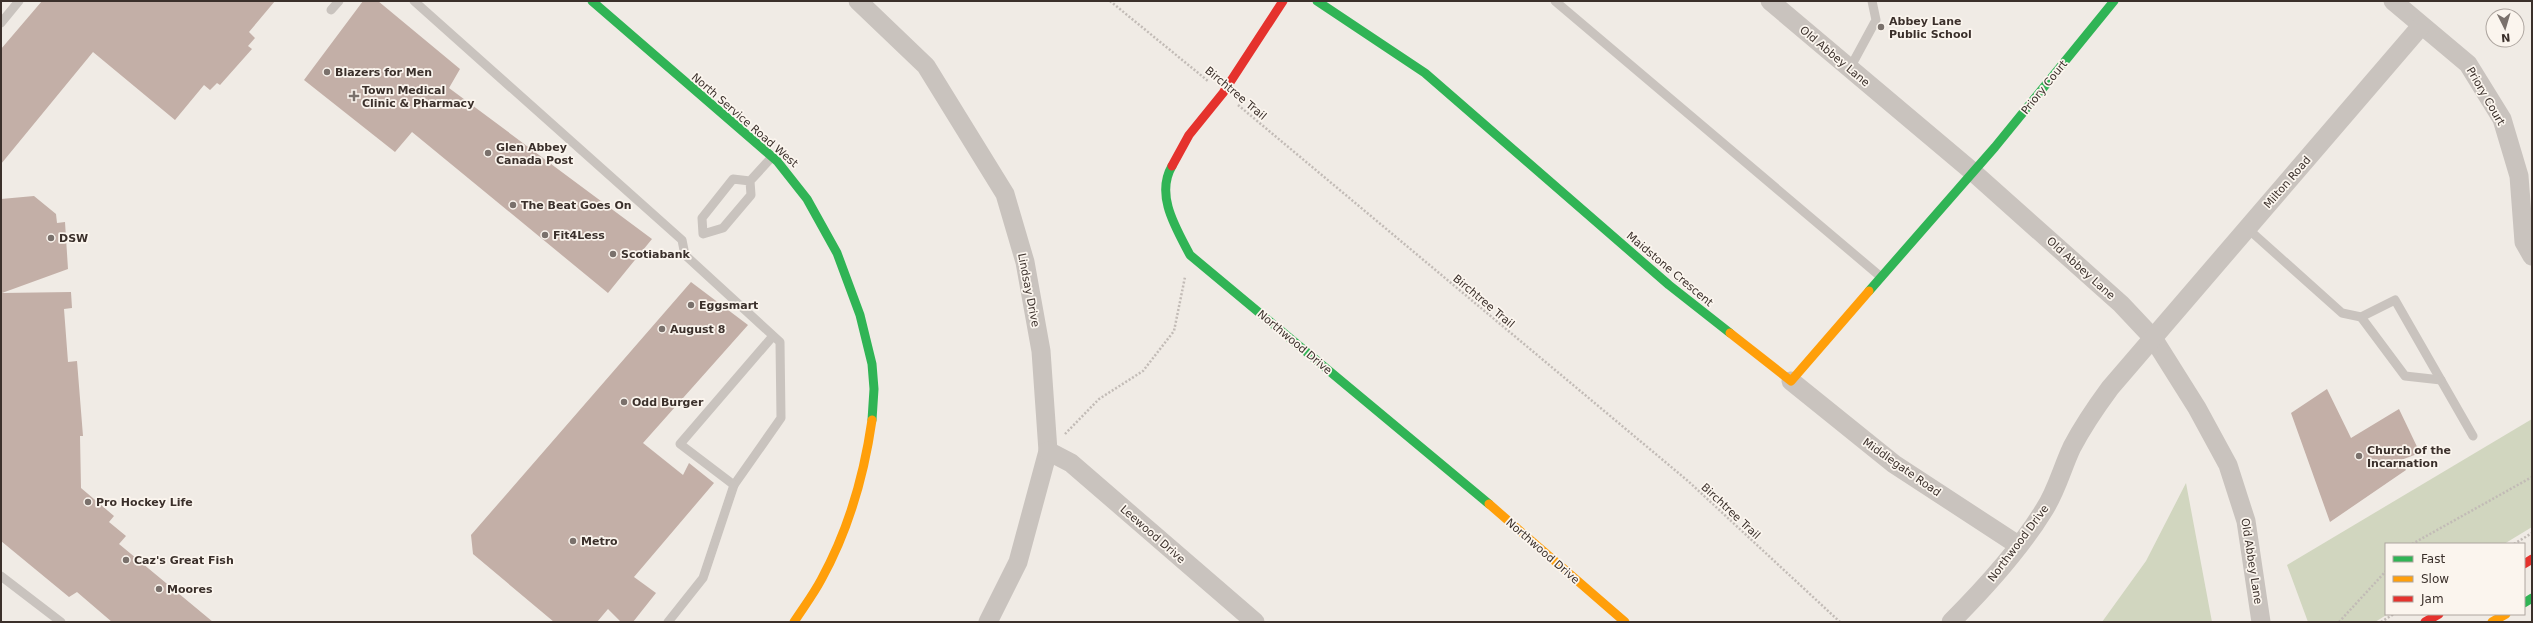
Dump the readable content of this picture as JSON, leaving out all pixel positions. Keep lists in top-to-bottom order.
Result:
{
  "streets": {
    "street": [
      "Old Abbey Lane",
      "Priory Court",
      "North Service Road West",
      "Milton Road",
      "Maidstone Crescent",
      "Lindsay Drive",
      "Northwood Drive",
      "Middlegate Road",
      "Leewood Drive"
    ],
    "path": ["Birchtree Trail"]
  },
  "crossings": [
    ["Old Abbey Lane", "Priory Court"],
    ["Old Abbey Lane", "Milton Road"],
    ["Old Abbey Lane", "Northwood Drive"],
    ["Priory Court", "Milton Road"],
    ["Birchtree Trail", "Northwood Drive"],
    ["Milton Road", "Northwood Drive"],
    ["Maidstone Crescent", "Middlegate Road"],
    ["Lindsay Drive", "Leewood Drive"],
    ["Northwood Drive", "Middlegate Road"]
  ],
  "places": {
    "other": [
      "Abbey Lane Public School",
      "Blazers for Men",
      "Glen Abbey Canada Post",
      "The Beat Goes On",
      "Fit4Less",
      "DSW",
      "Scotiabank",
      "Eggsmart",
      "August 8",
      "Odd Burger",
      "Church of the Incarnation",
      "Pro Hockey Life",
      "Metro",
      "Caz's Great Fish",
      "Moores"
    ],
    "health": ["Town Medical Clinic & Pharmacy"]
  },
  "legend": ["Fast", "Slow", "Jam"],
  "north": "bottom"
}
